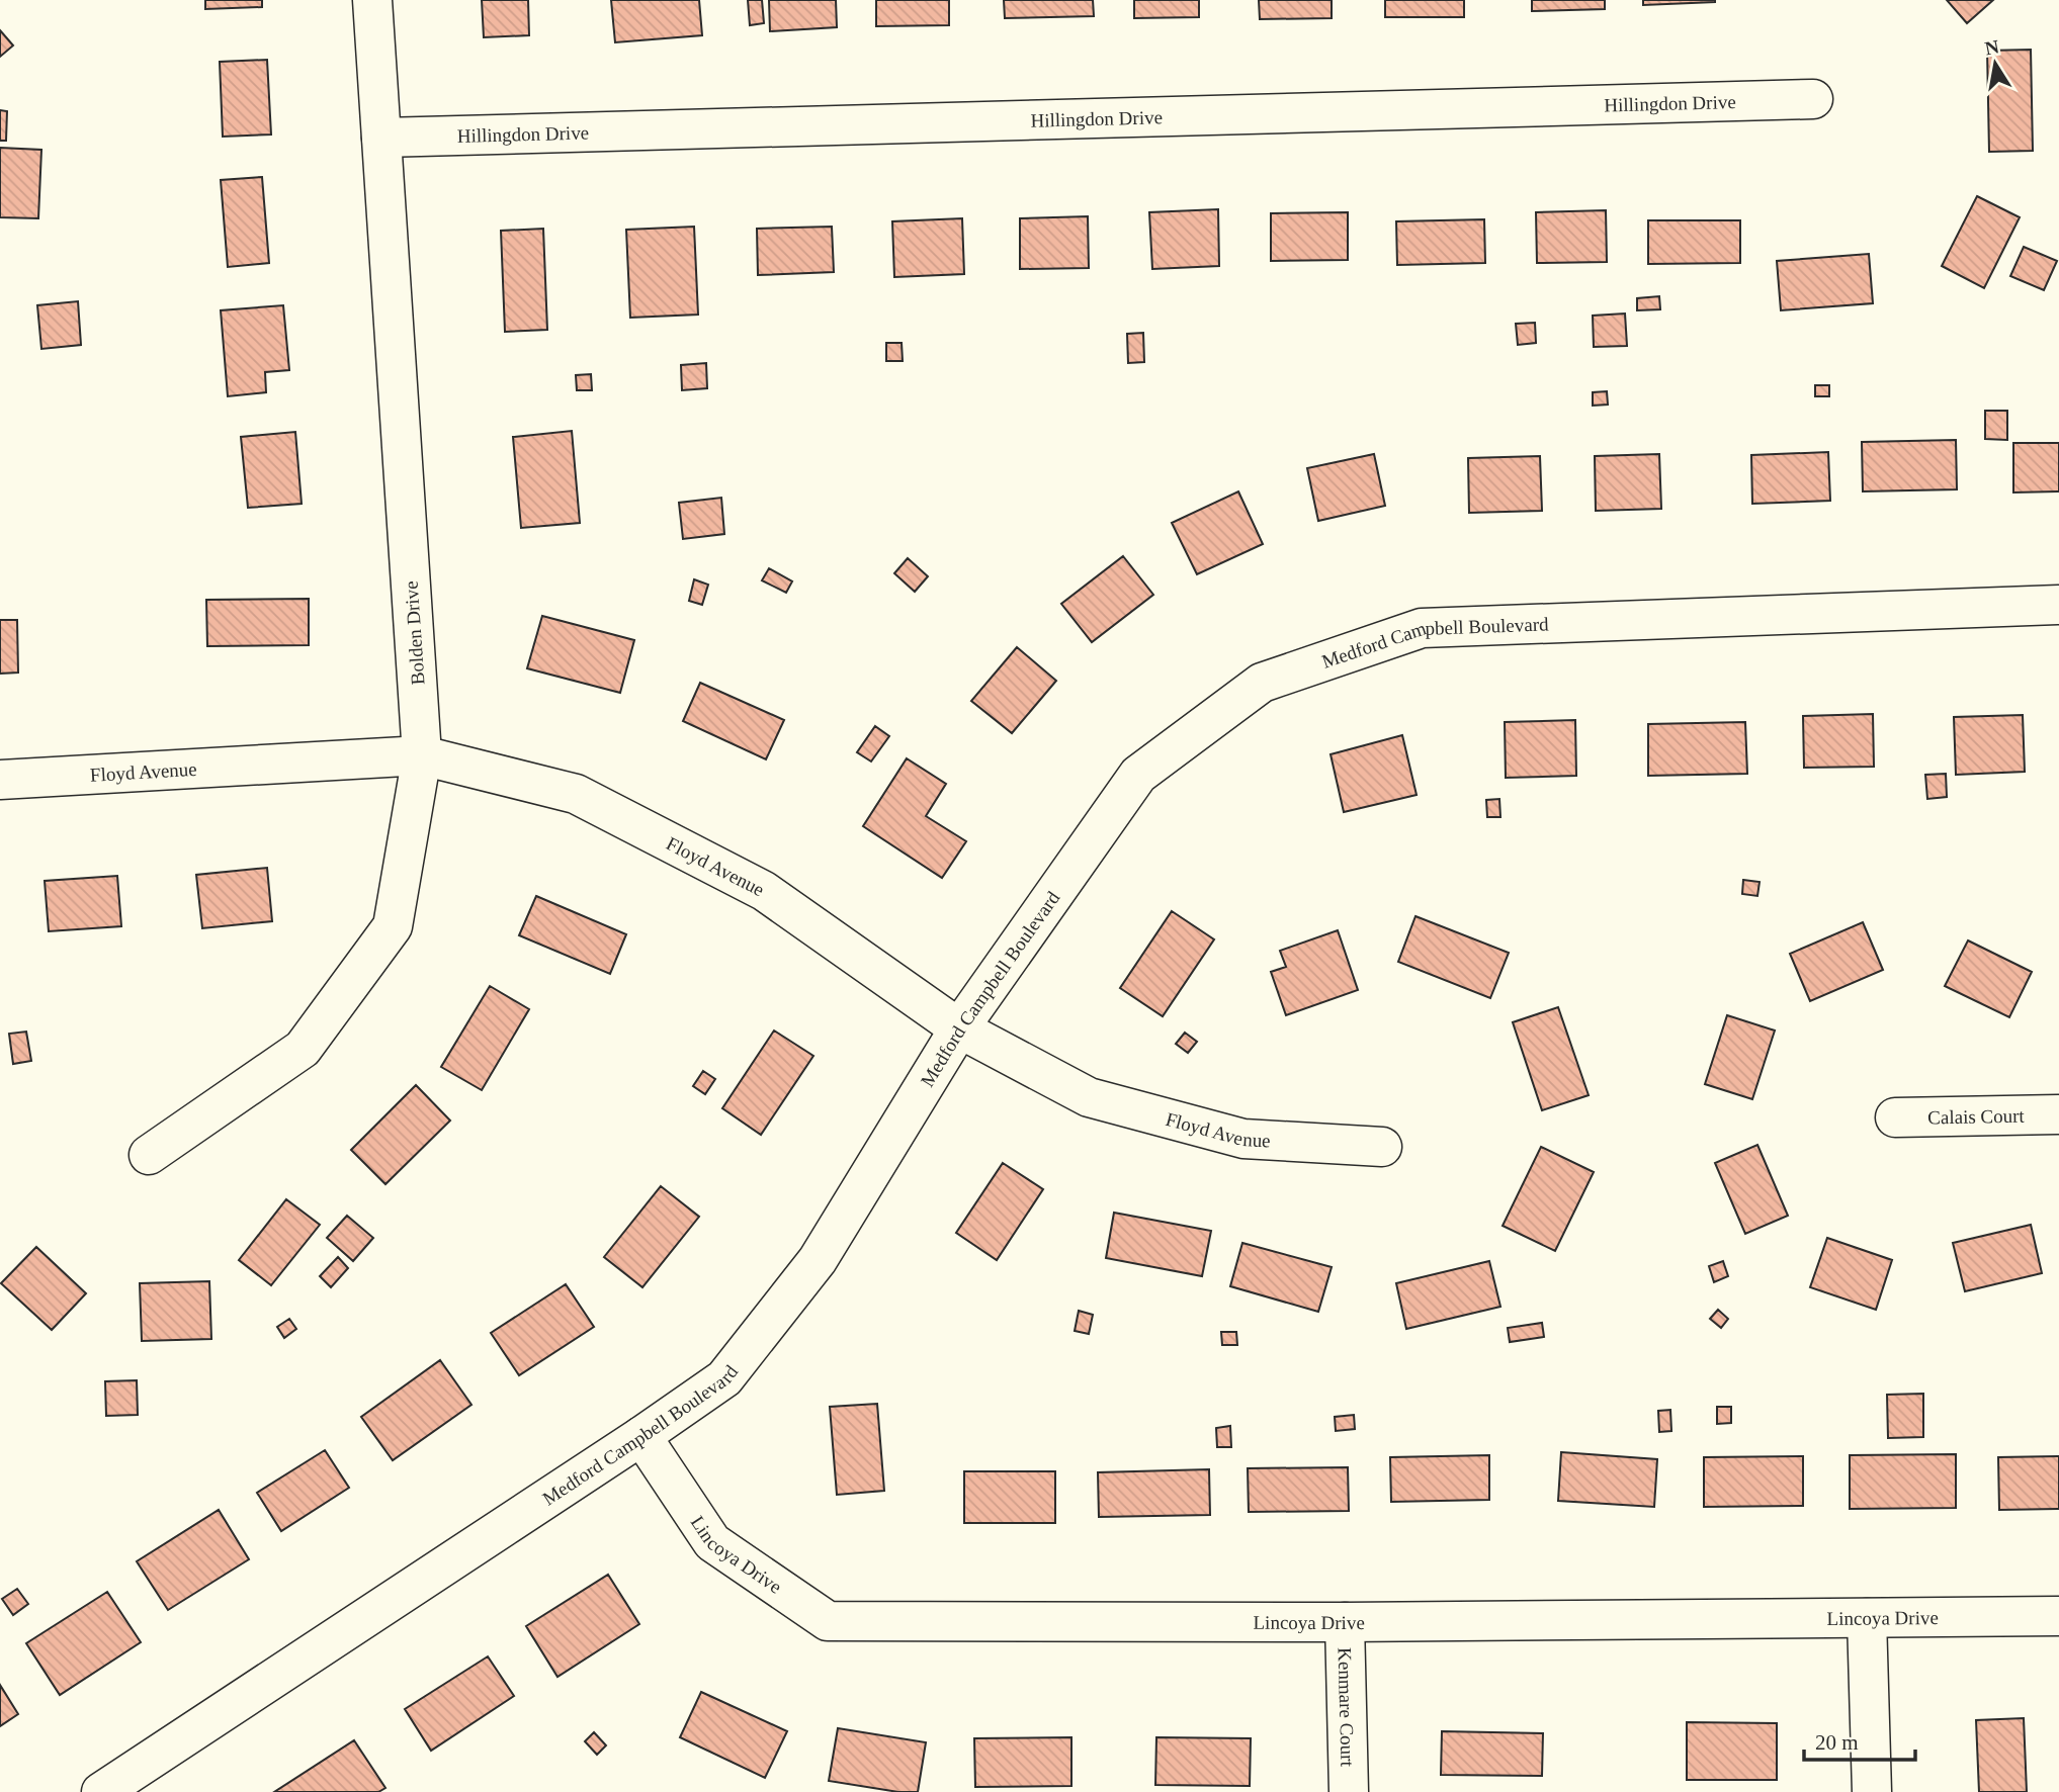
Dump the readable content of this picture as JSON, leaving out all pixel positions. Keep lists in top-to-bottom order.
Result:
{
  "streets": {
    "street": [
      "Hillingdon Drive",
      "Bolden Drive",
      "Medford Campbell Boulevard",
      "Floyd Avenue",
      "Calais Court",
      "Lincoya Drive",
      "Kenmare Court"
    ]
  },
  "crossings": [
    ["Hillingdon Drive", "Bolden Drive"],
    ["Bolden Drive", "Floyd Avenue"],
    ["Medford Campbell Boulevard", "Floyd Avenue"],
    ["Medford Campbell Boulevard", "Lincoya Drive"],
    ["Lincoya Drive", "Kenmare Court"]
  ],
  "scale_bar": "20 m",
  "north": "top"
}
